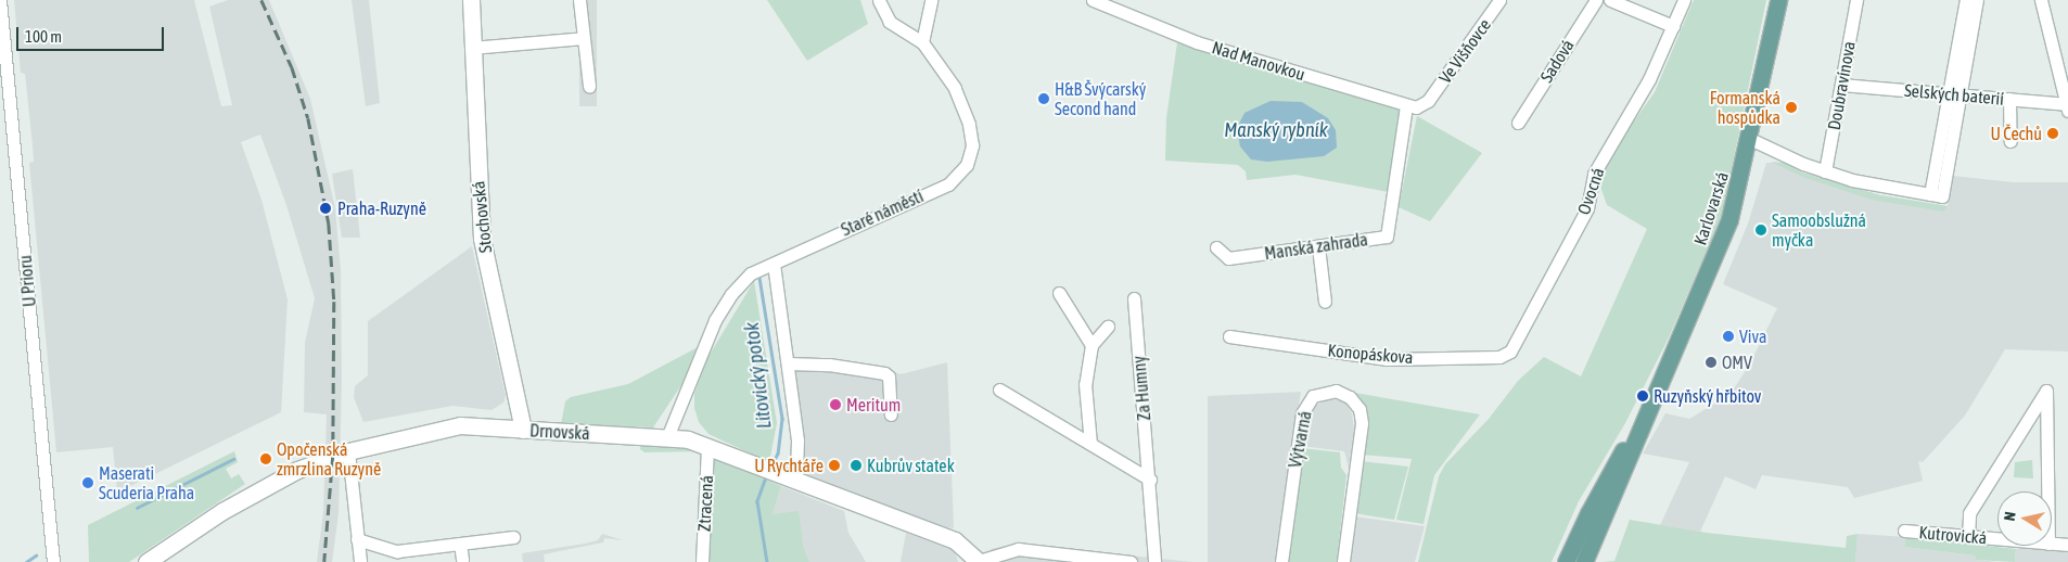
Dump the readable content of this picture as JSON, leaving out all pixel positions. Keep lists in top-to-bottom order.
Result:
{
  "streets": {
    "main road": ["Karlovarská", "Stochovská", "Drnovská"],
    "street": [
      "Ve Višňovce",
      "Nad Manovkou",
      "Sadová",
      "Doubravínova",
      "Selských baterií",
      "Ovocná",
      "Staré náměstí",
      "Manská zahrada",
      "U Prioru",
      "Konopáskova",
      "Za Humny",
      "Výtvarná",
      "Ztracená",
      "Kutrovická"
    ]
  },
  "crossings": [
    ["Ve Višňovce", "Nad Manovkou"],
    ["Nad Manovkou", "Manská zahrada"],
    ["Doubravínova", "Selských baterií"],
    ["Ovocná", "Konopáskova"],
    ["Staré náměstí", "Drnovská"],
    ["Stochovská", "Drnovská"],
    ["Drnovská", "Ztracená"]
  ],
  "water": ["Manský rybník", "Litovický potok"],
  "places": [
    "H&B Švýcarský Second hand",
    "Formanská hospůdka",
    "U Čechů",
    "Praha-Ruzyně",
    "Samoobslužná myčka",
    "Viva",
    "OMV",
    "Ruzyňský hřbitov",
    "Meritum",
    "Opočenská zmrzlina Ruzyně",
    "U Rychtáře",
    "Kubrův statek",
    "Maserati Scuderia Praha"
  ],
  "scale_bar": "100 m",
  "north": "left"
}
